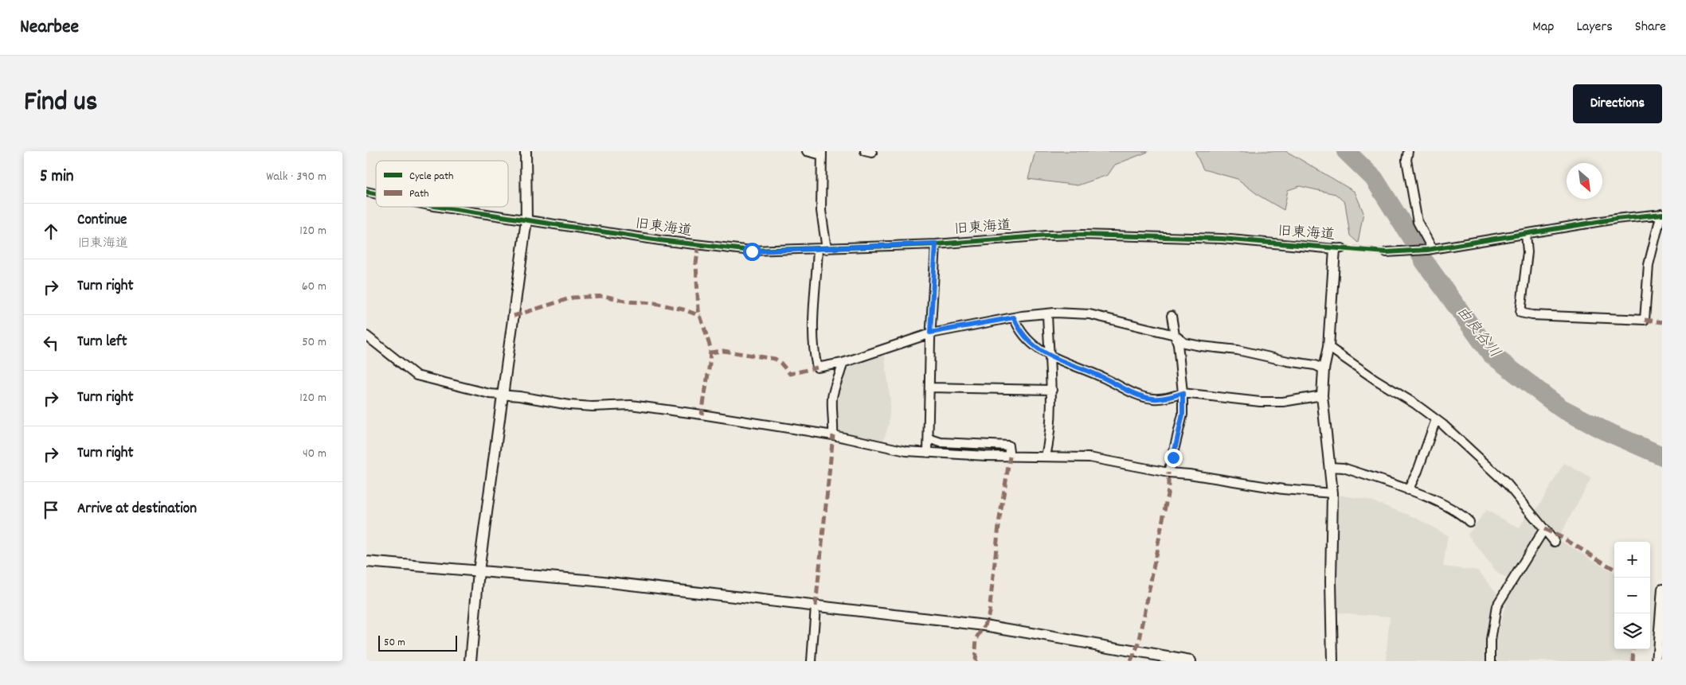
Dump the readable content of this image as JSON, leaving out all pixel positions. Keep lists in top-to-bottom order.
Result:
{
  "streets": {
    "street": ["旧東海道"]
  },
  "water": ["由良谷川"],
  "legend": ["Cycle path", "Path"],
  "scale_bar": "50 m",
  "north": "bottom right",
  "page": {
    "header": "Nearbee",
    "nav": ["Map", "Layers", "Share"],
    "title": "Find us",
    "buttons": "Directions",
    "heading": ["5 min", "Walk · 390 m"],
    "list": [
      ["Continue", "旧東海道", "120 m"],
      ["Turn right", "60 m"],
      ["Turn left", "50 m"],
      ["Turn right", "120 m"],
      ["Turn right", "40 m"],
      "Arrive at destination"
    ],
    "map_buttons": ["+", "−"],
    "scale": "50 m"
  }
}
